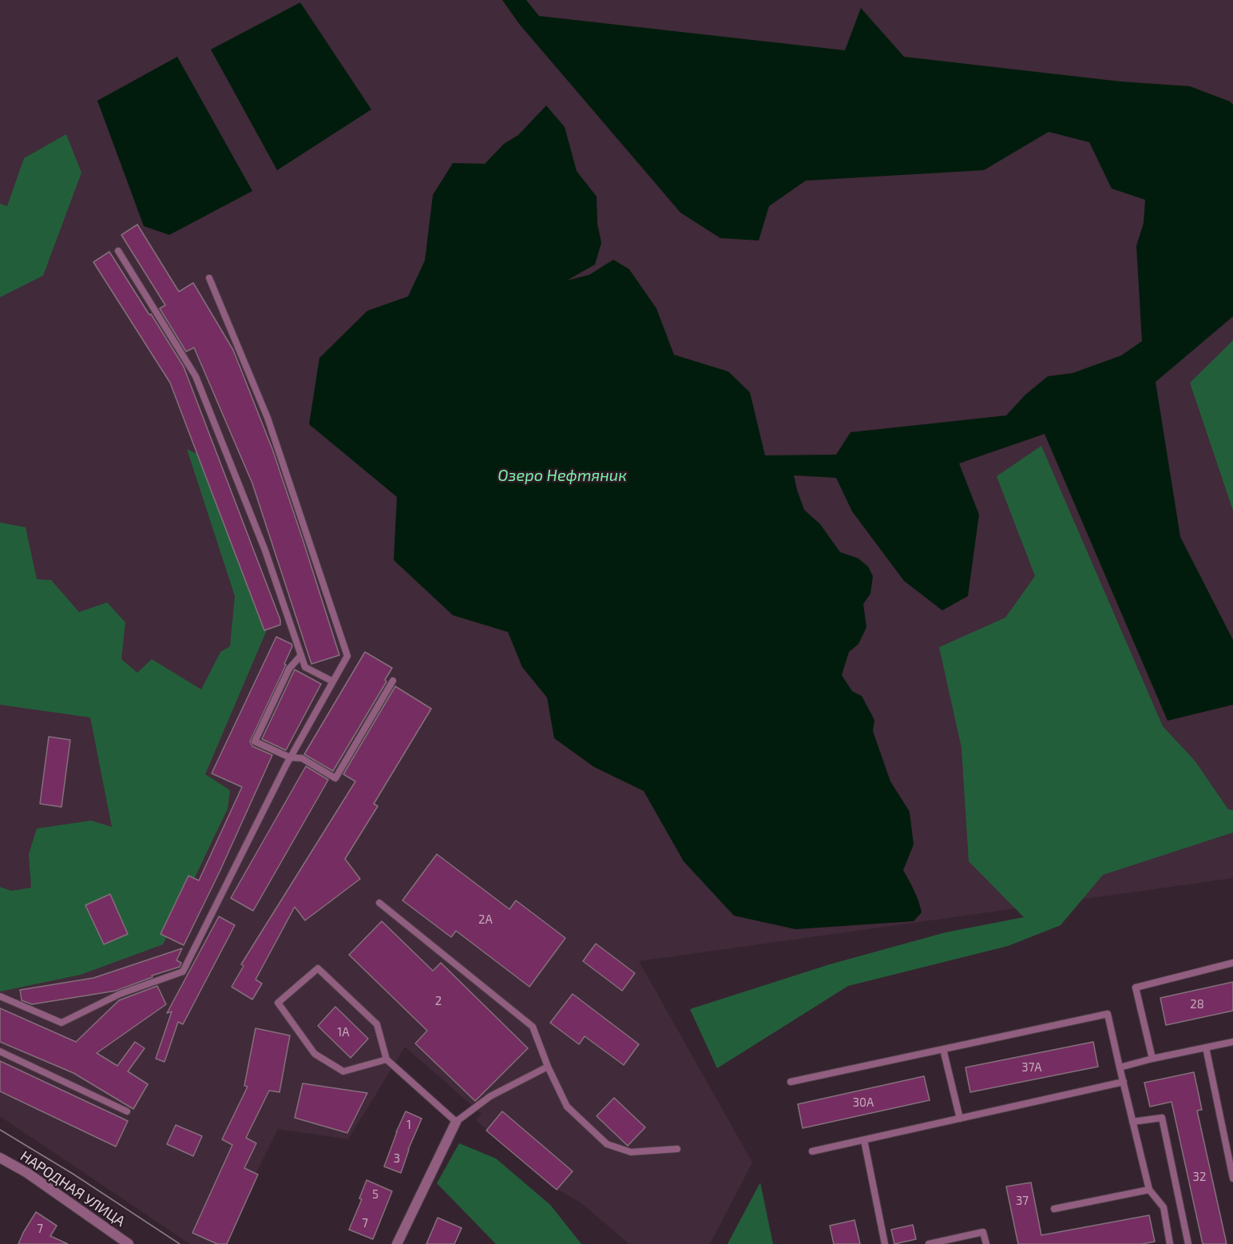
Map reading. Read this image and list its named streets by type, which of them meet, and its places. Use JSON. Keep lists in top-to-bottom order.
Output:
{
  "streets": {
    "street": ["НАРОДНАЯ УЛИЦА"]
  },
  "water": ["Озеро Нефтяник"],
  "house_numbers": [
    "2А",
    "2",
    "28",
    "1А",
    "37А",
    "30А",
    "1",
    "3",
    "32",
    "5",
    "37",
    "7",
    "7"
  ]
}
